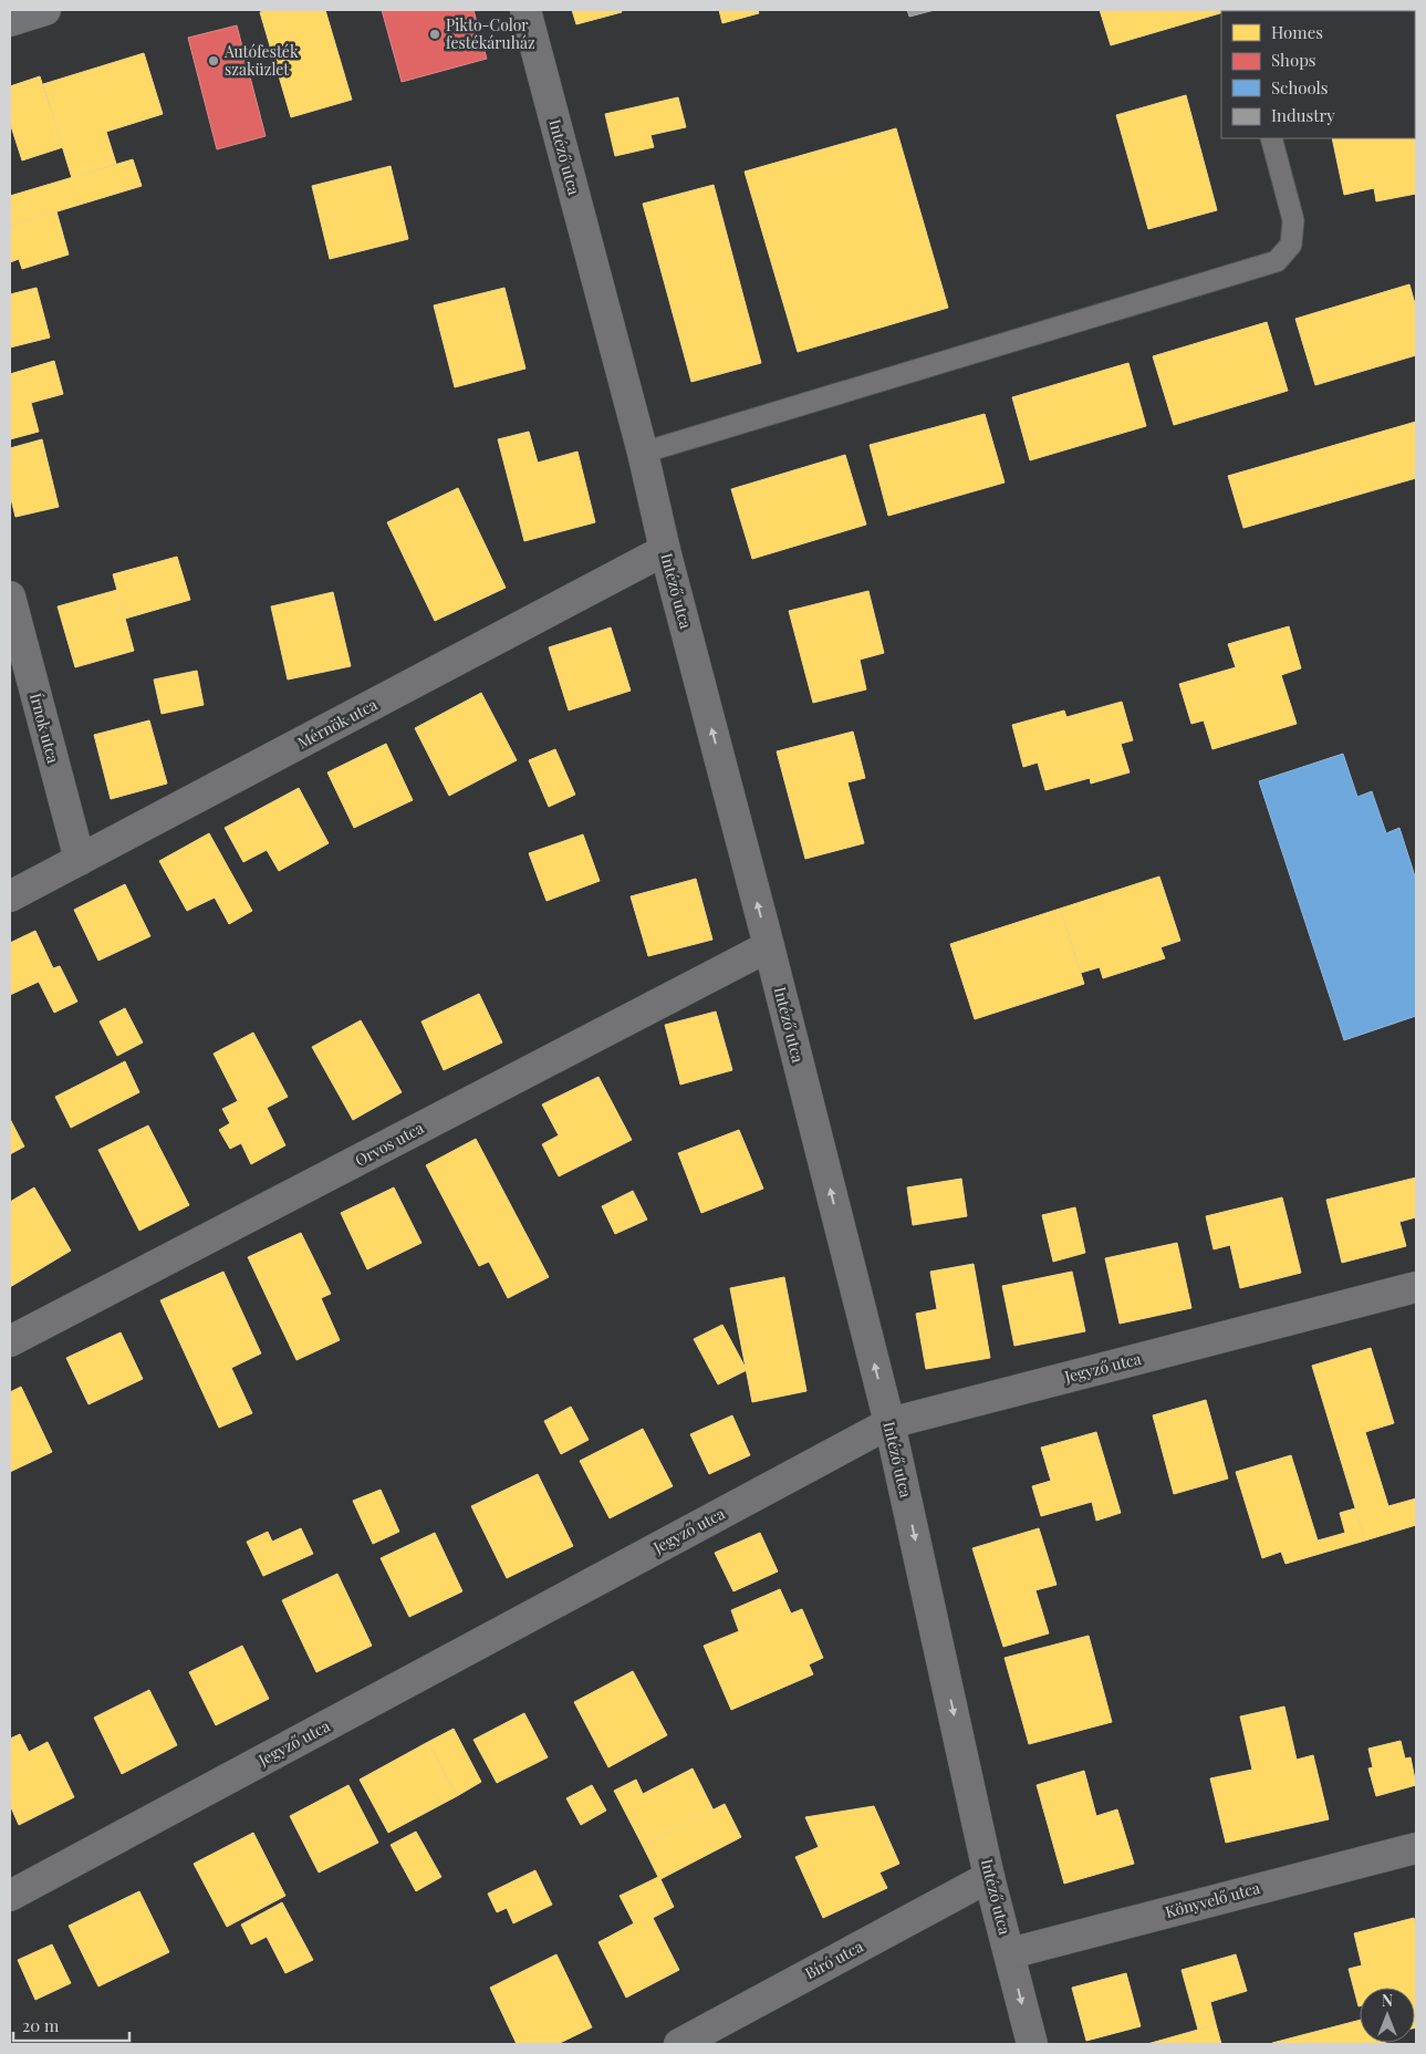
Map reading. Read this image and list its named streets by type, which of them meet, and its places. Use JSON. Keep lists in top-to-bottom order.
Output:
{
  "streets": {
    "street": [
      "Intéző utca",
      "Mérnök utca",
      "Írnok utca",
      "Orvos utca",
      "Jegyző utca",
      "Könyvelő utca",
      "Bíró utca"
    ]
  },
  "crossings": [
    ["Intéző utca", "Mérnök utca"],
    ["Intéző utca", "Orvos utca"],
    ["Intéző utca", "Jegyző utca"],
    ["Intéző utca", "Könyvelő utca"],
    ["Intéző utca", "Bíró utca"],
    ["Mérnök utca", "Írnok utca"]
  ],
  "places": ["Pikto-Color festékáruház", "Autófesték szaküzlet"],
  "legend": [
    "Homes",
    "Shops",
    "Schools",
    "Industry"
  ],
  "scale_bar": "20 m",
  "north": "top"
}
